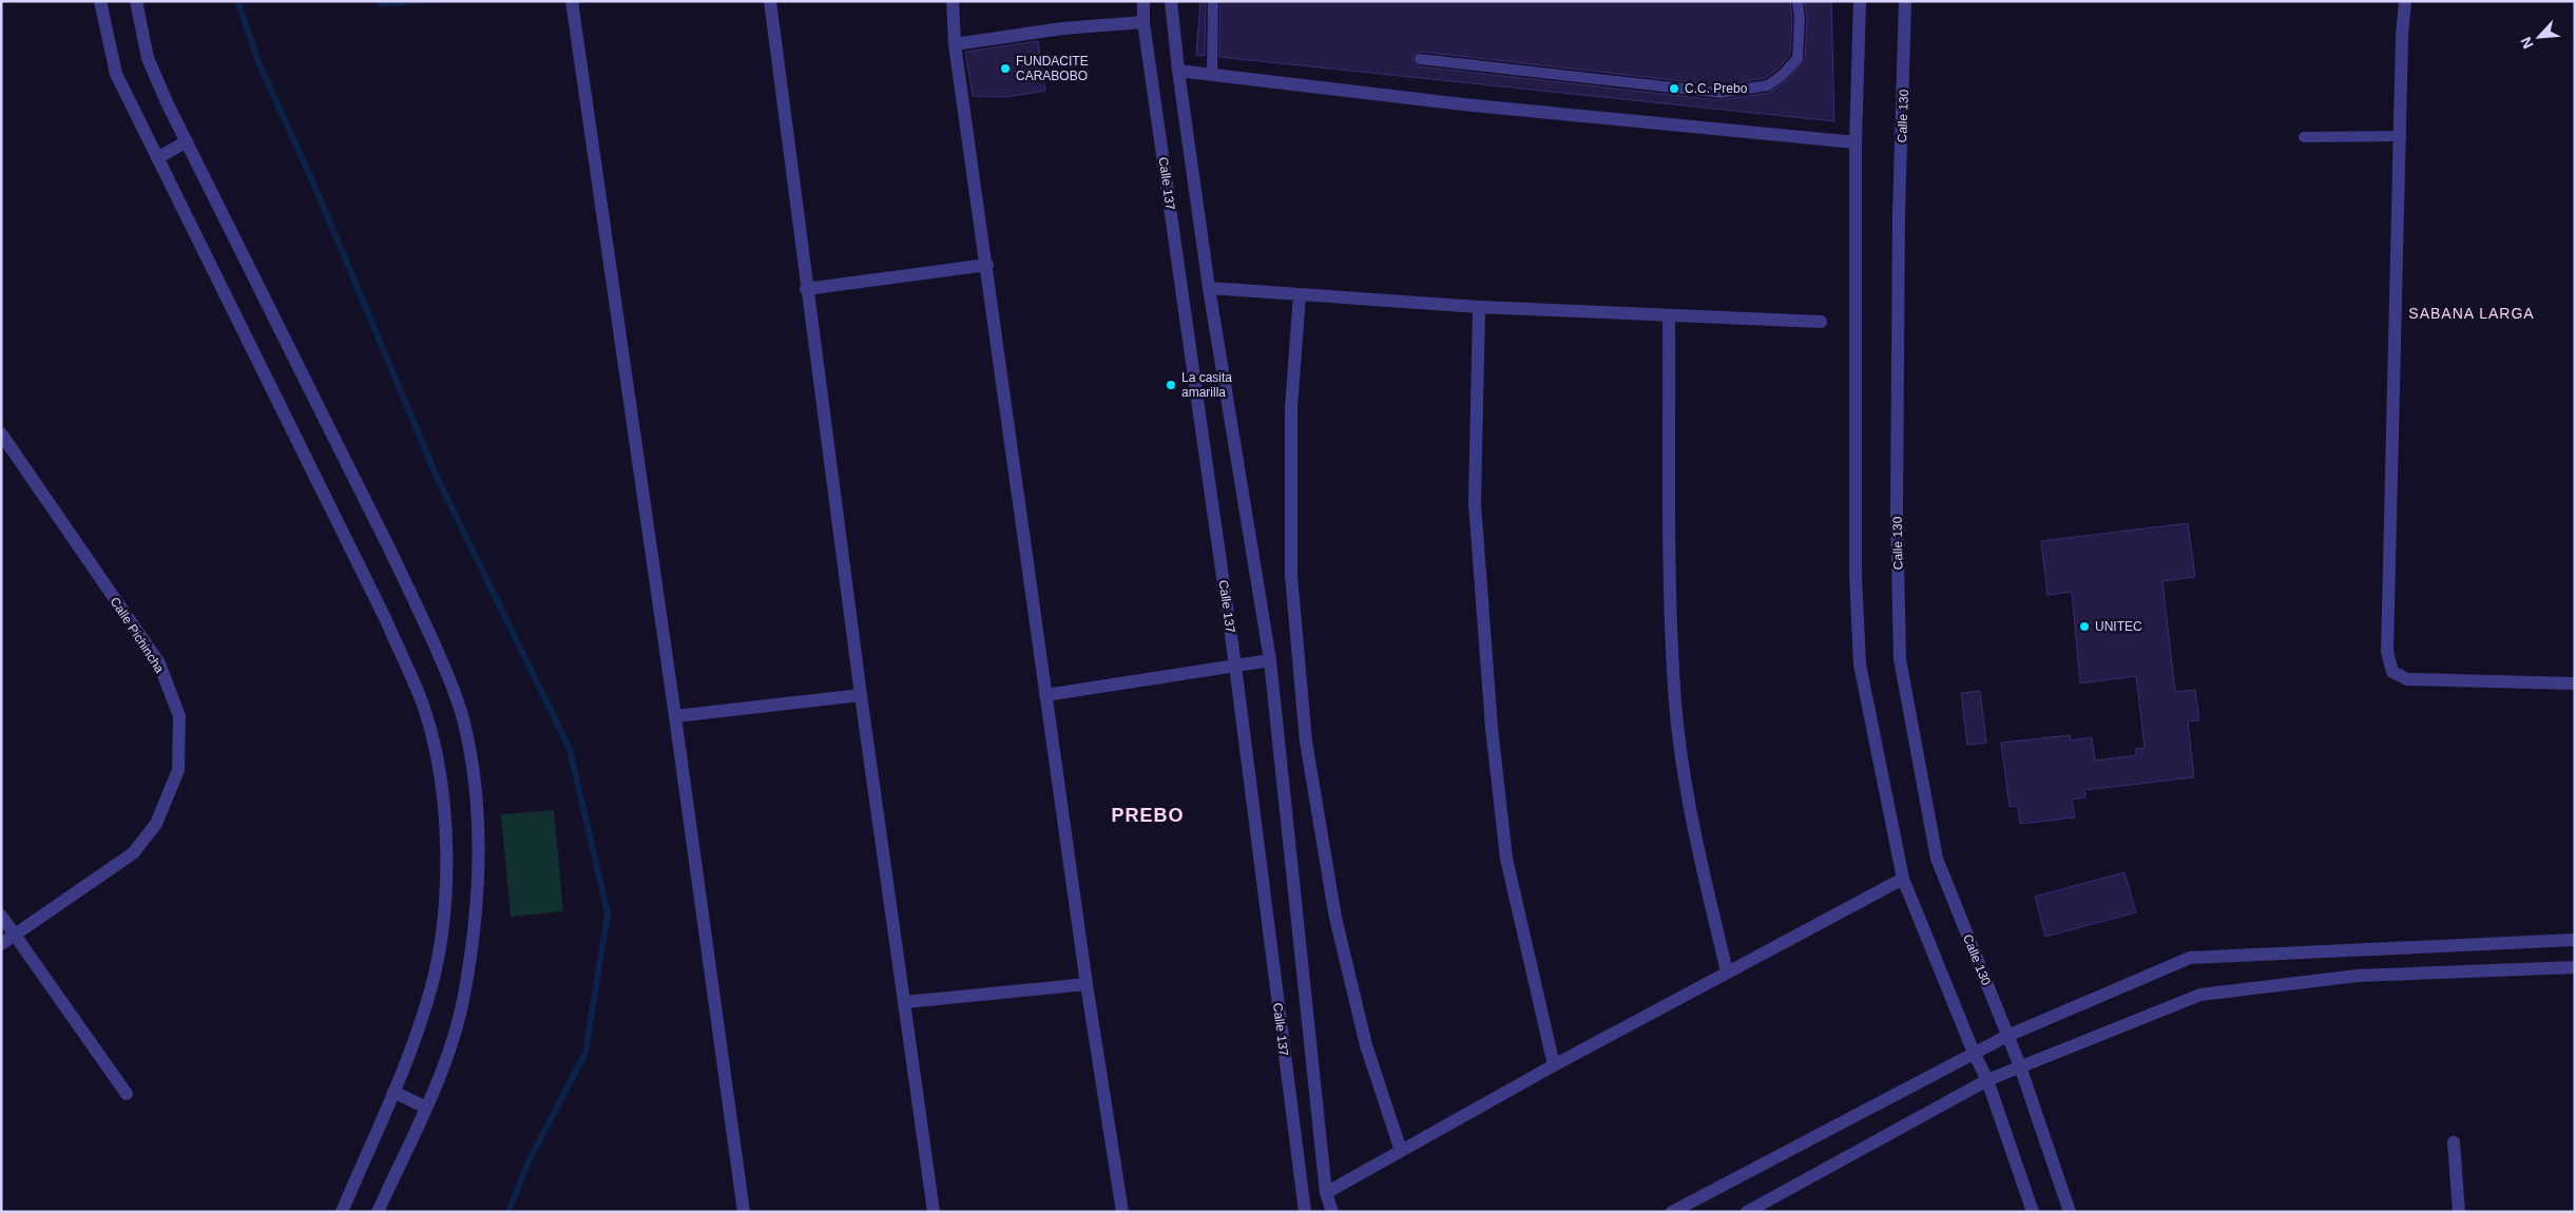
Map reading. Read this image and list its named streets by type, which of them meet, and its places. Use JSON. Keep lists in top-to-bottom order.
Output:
{
  "streets": {
    "street": ["Calle 130", "Calle 137", "Calle Pichincha"]
  },
  "districts": ["SABANA LARGA", "PREBO"],
  "places": [
    "FUNDACITE CARABOBO",
    "C.C. Prebo",
    "La casita amarilla",
    "UNITEC"
  ],
  "north": "bottom left"
}
